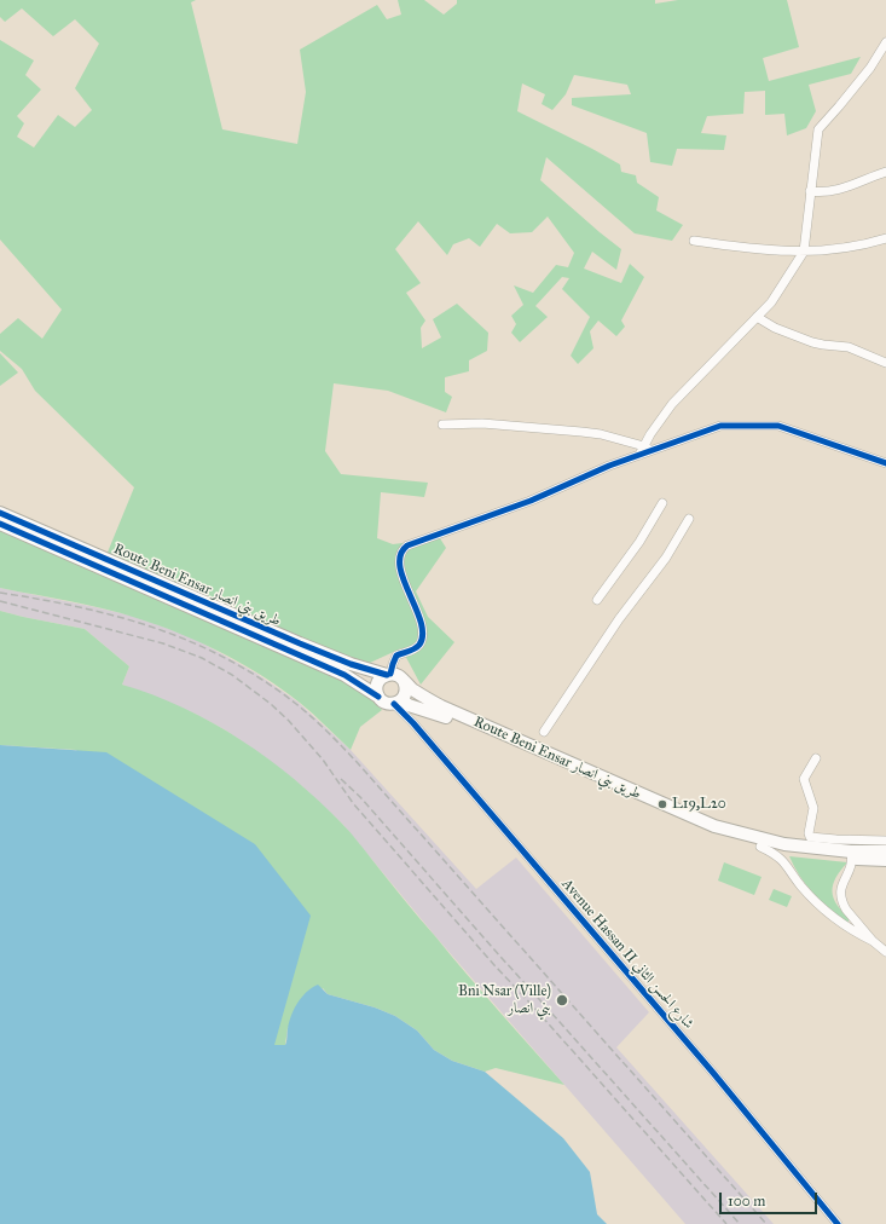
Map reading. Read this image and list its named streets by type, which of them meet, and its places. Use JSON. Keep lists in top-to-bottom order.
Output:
{
  "streets": {
    "highway": ["Route Beni Ensar طريق بني انصار"],
    "street": ["Avenue Hassan II شارع الحسن الثاني"]
  },
  "crossings": [
    ["Route Beni Ensar طريق بني انصار", "Avenue Hassan II شارع الحسن الثاني"]
  ],
  "places": ["L19,L20", "Bni Nsar (Ville) بني انصار"],
  "scale_bar": "100 m"
}
